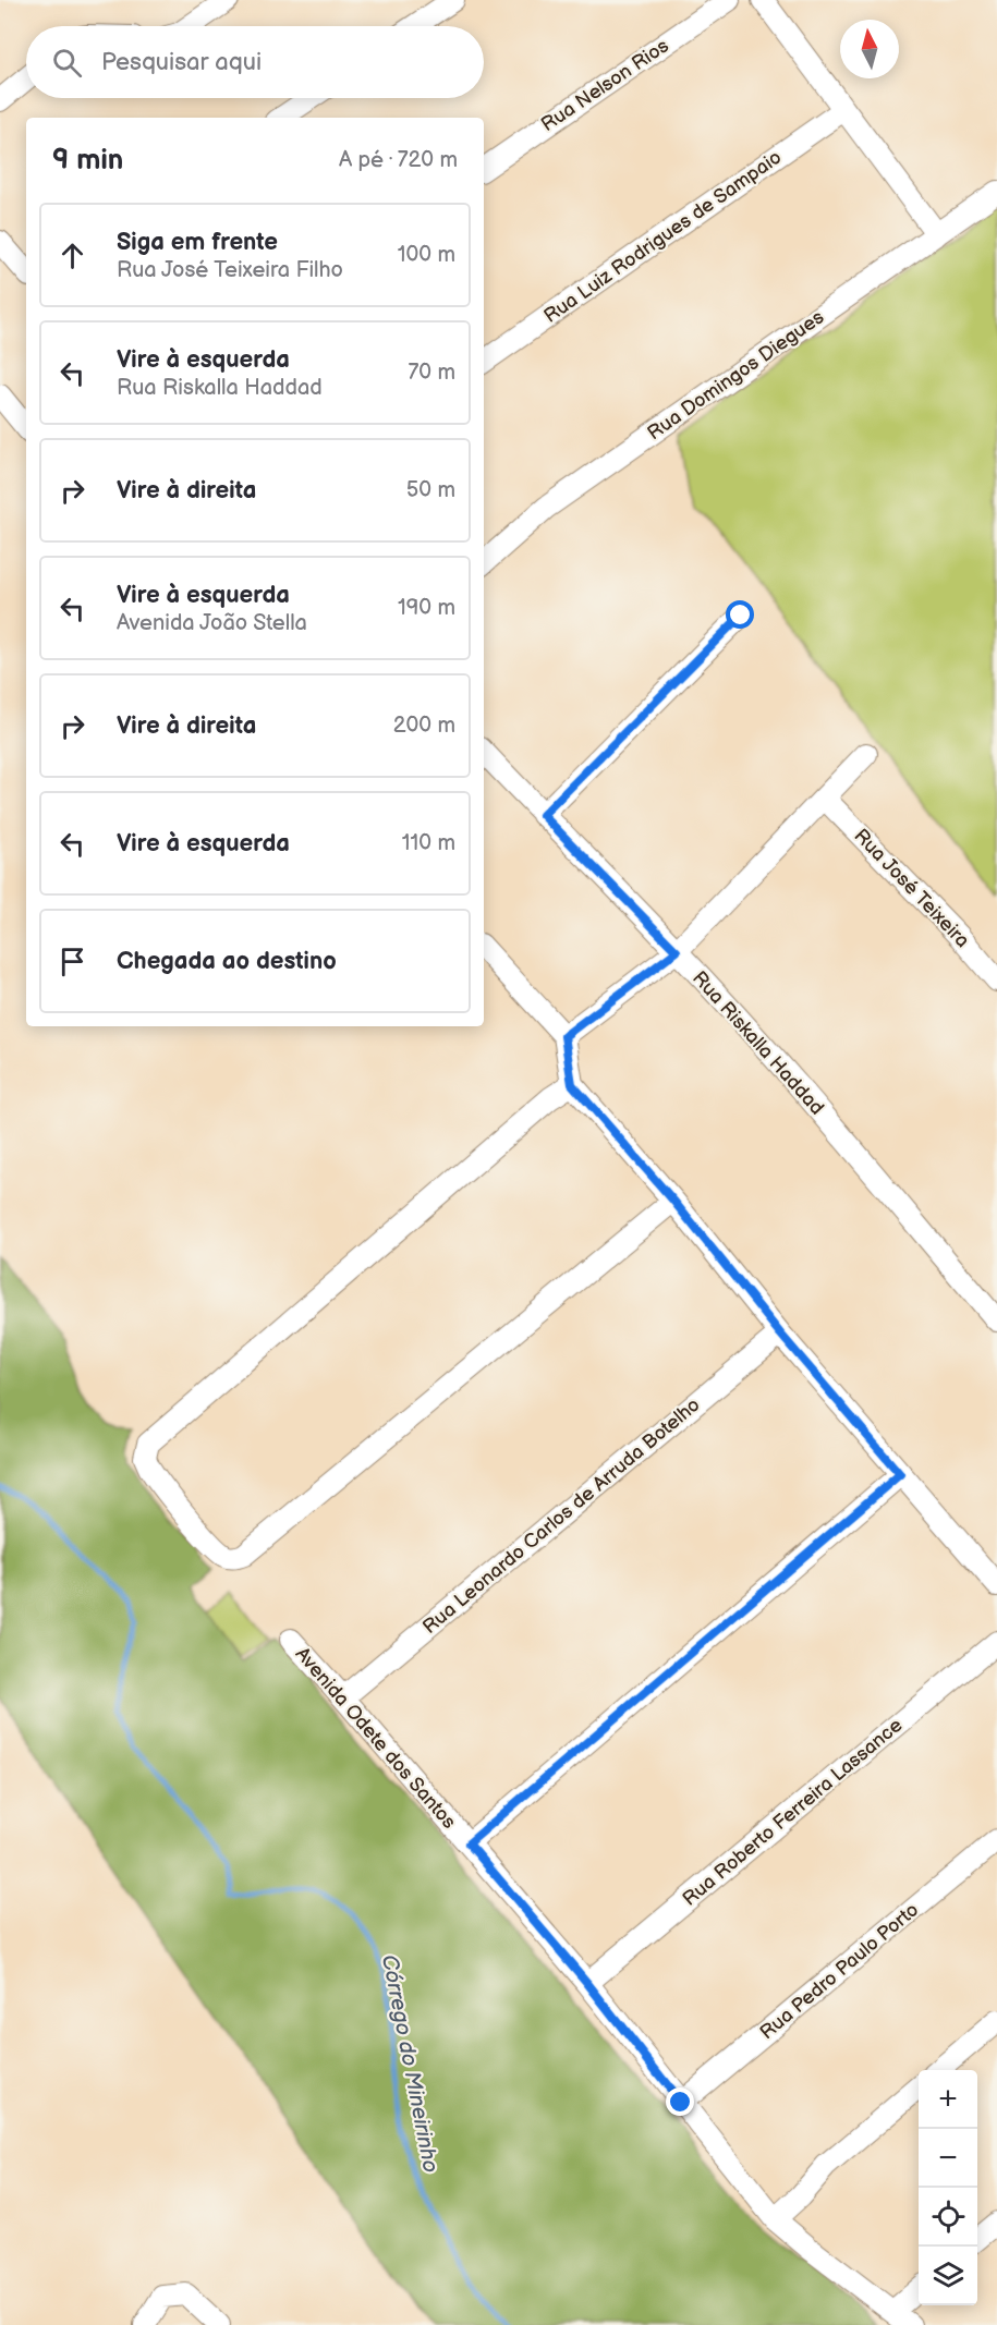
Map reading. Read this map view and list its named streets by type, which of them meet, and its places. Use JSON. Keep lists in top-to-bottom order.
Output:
{
  "streets": {
    "street": [
      "Rua Nelson Rios",
      "Rua Luiz Rodrigues de Sampaio",
      "Rua Domingos Diegues",
      "Rua José Teixeira",
      "Rua Riskalla Haddad",
      "Rua Leonardo Carlos de Arruda Botelho",
      "Avenida Odete dos Santos",
      "Rua Roberto Ferreira Lassance",
      "Rua Pedro Paulo Porto"
    ]
  },
  "crossings": [
    ["Rua Leonardo Carlos de Arruda Botelho", "Avenida Odete dos Santos"],
    ["Avenida Odete dos Santos", "Rua Roberto Ferreira Lassance"],
    ["Avenida Odete dos Santos", "Rua Pedro Paulo Porto"]
  ],
  "water": ["Córrego do Mineirinho"],
  "north": "top",
  "page": {
    "search": "Pesquisar aqui",
    "heading": ["9 min", "A pé · 720 m"],
    "list": [
      ["Siga em frente", "Rua José Teixeira Filho", "100 m"],
      ["Vire à esquerda", "Rua Riskalla Haddad", "70 m"],
      ["Vire à direita", "50 m"],
      ["Vire à esquerda", "Avenida João Stella", "190 m"],
      ["Vire à direita", "200 m"],
      ["Vire à esquerda", "110 m"],
      "Chegada ao destino"
    ],
    "map_buttons": ["+", "−"]
  }
}
